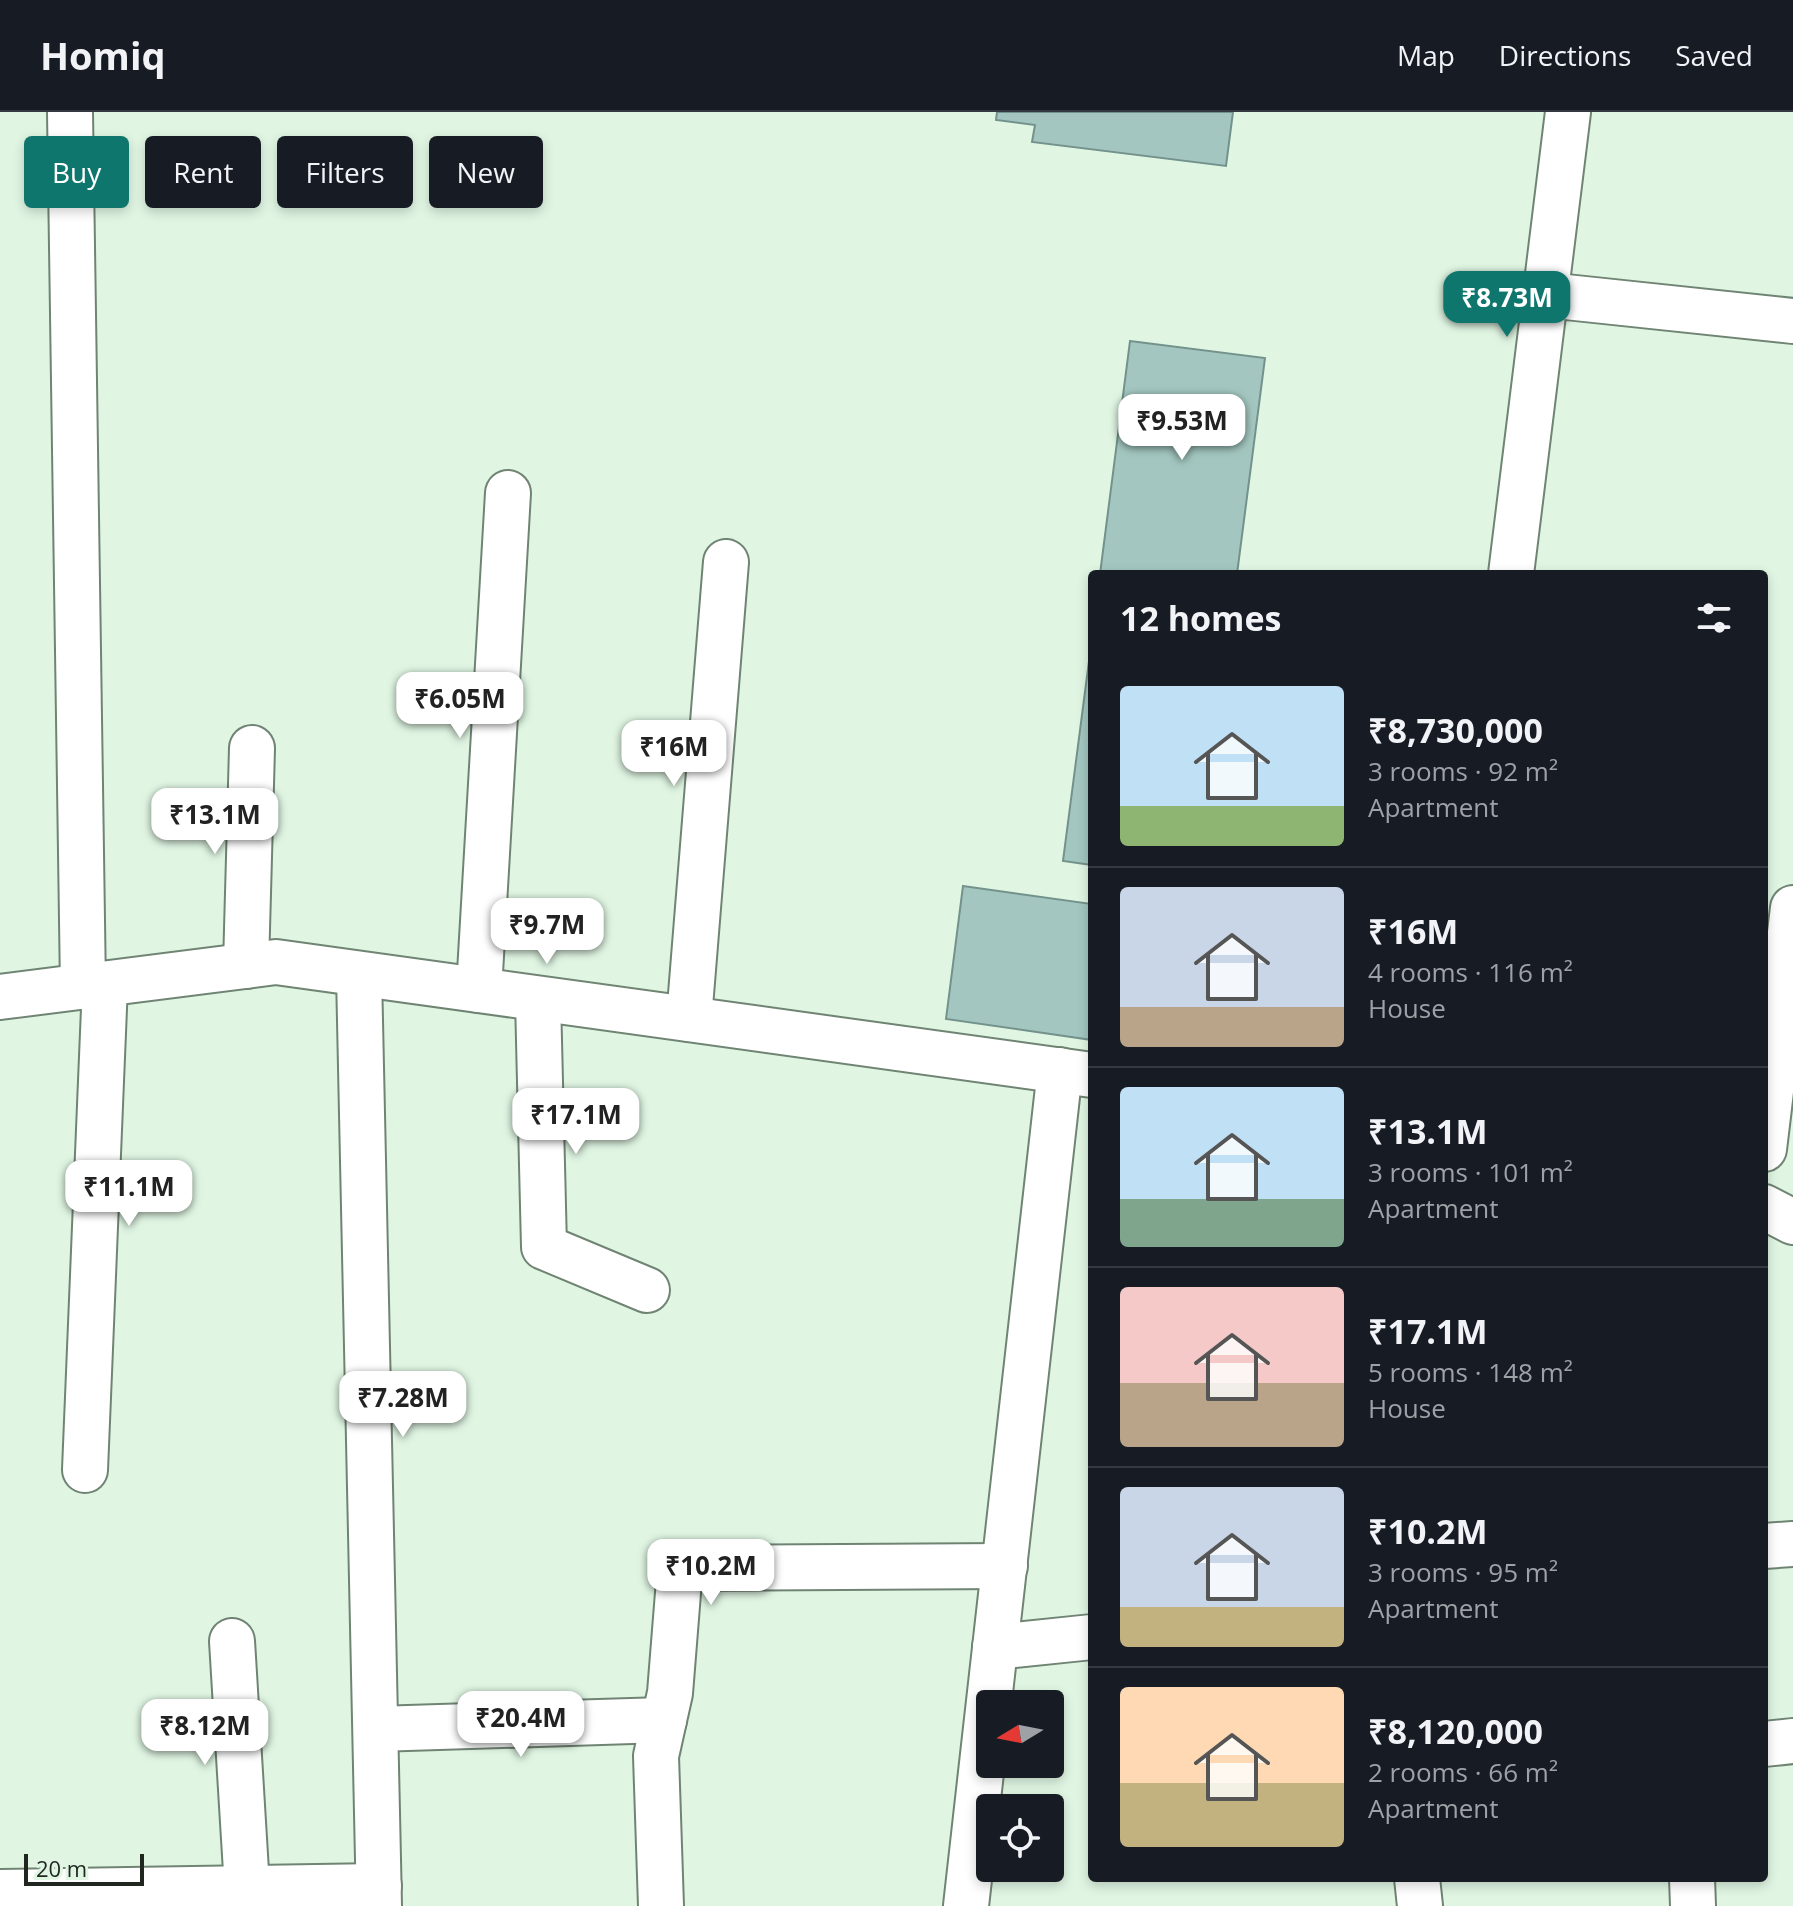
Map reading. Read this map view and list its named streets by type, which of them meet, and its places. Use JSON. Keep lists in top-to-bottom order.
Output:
{
  "scale_bar": "20 m",
  "north": "left",
  "page": {
    "header": "Homiq",
    "nav": ["Map", "Directions", "Saved"],
    "chip": [
      "Buy",
      "Rent",
      "Filters",
      "New"
    ],
    "price": [
      "₹8.73M",
      "₹9.53M",
      "₹6.05M",
      "₹16M",
      "₹13.1M",
      "₹9.7M",
      "₹17.1M",
      "₹11.1M",
      "₹7.28M",
      "₹10.2M",
      "₹20.4M",
      "₹8.12M"
    ],
    "heading": "12 homes",
    "list": [
      {
        "name": "₹8,730,000",
        "note": "3 rooms · 92 m² · Apartment"
      },
      {
        "name": "₹16M",
        "note": "4 rooms · 116 m² · House"
      },
      {
        "name": "₹13.1M",
        "note": "3 rooms · 101 m² · Apartment"
      },
      {
        "name": "₹17.1M",
        "note": "5 rooms · 148 m² · House"
      },
      {
        "name": "₹10.2M",
        "note": "3 rooms · 95 m² · Apartment"
      },
      {
        "name": "₹8,120,000",
        "note": "2 rooms · 66 m² · Apartment"
      }
    ],
    "scale": "20 m"
  }
}
